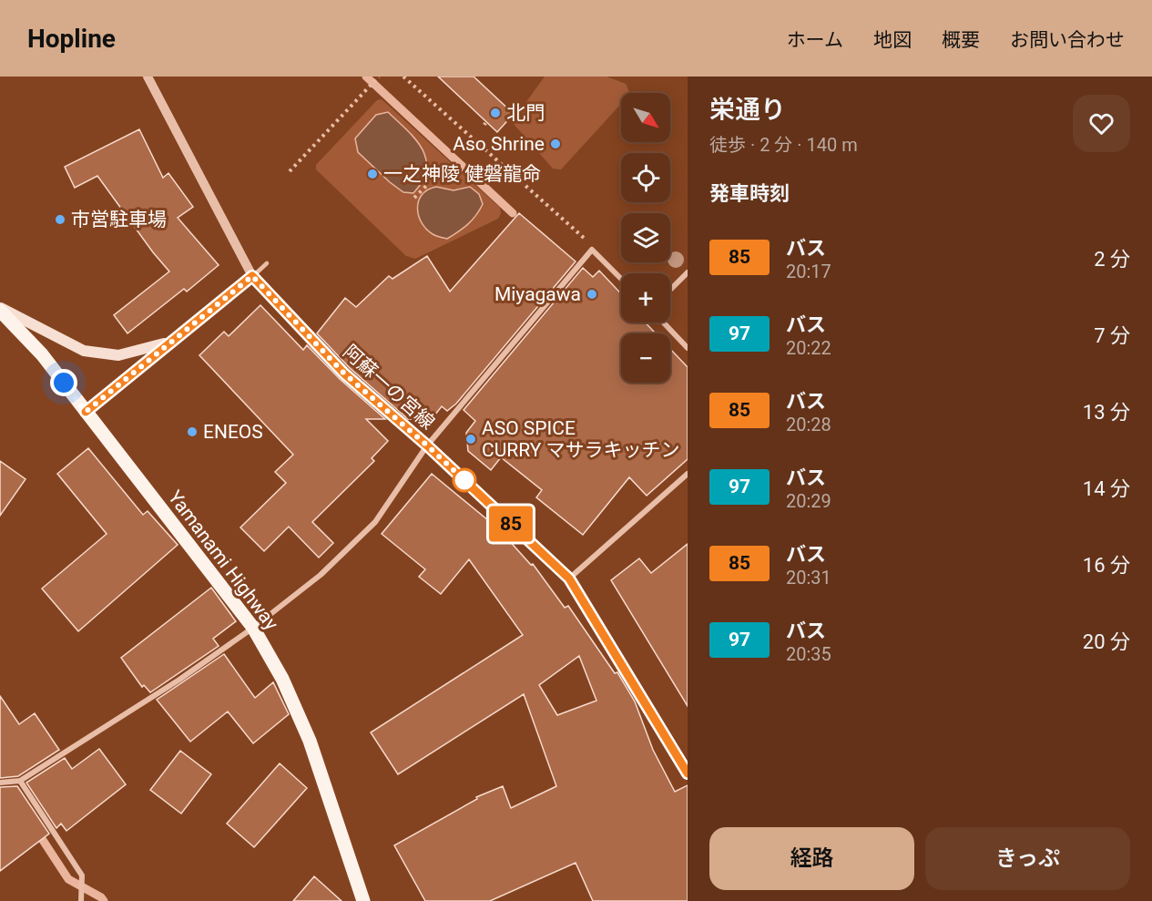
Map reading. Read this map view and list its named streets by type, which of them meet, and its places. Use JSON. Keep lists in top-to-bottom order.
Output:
{
  "streets": {
    "main road": ["阿蘇一の宮線", "Yamanami Highway"]
  },
  "places": [
    "北門",
    "Aso Shrine",
    "一之神陵 健磐龍命",
    "市営駐車場",
    "Miyagawa",
    "ENEOS",
    "ASO SPICE CURRY マサラキッチン"
  ],
  "lines": ["bus line 85"],
  "north": "bottom right",
  "page": {
    "header": "Hopline",
    "nav": [
      "ホーム",
      "地図",
      "概要",
      "お問い合わせ"
    ],
    "on_map": "85",
    "heading": [
      ["栄通り", "徒歩 · 2 分 · 140 m"],
      "発車時刻"
    ],
    "map_buttons": ["+", "−"],
    "list": [
      {
        "mark": "85",
        "name": "バス",
        "note": "20:17",
        "value": "2 分"
      },
      {
        "mark": "97",
        "name": "バス",
        "note": "20:22",
        "value": "7 分"
      },
      {
        "mark": "85",
        "name": "バス",
        "note": "20:28",
        "value": "13 分"
      },
      {
        "mark": "97",
        "name": "バス",
        "note": "20:29",
        "value": "14 分"
      },
      {
        "mark": "85",
        "name": "バス",
        "note": "20:31",
        "value": "16 分"
      },
      {
        "mark": "97",
        "name": "バス",
        "note": "20:35",
        "value": "20 分"
      }
    ],
    "buttons": ["経路", "きっぷ"]
  }
}
